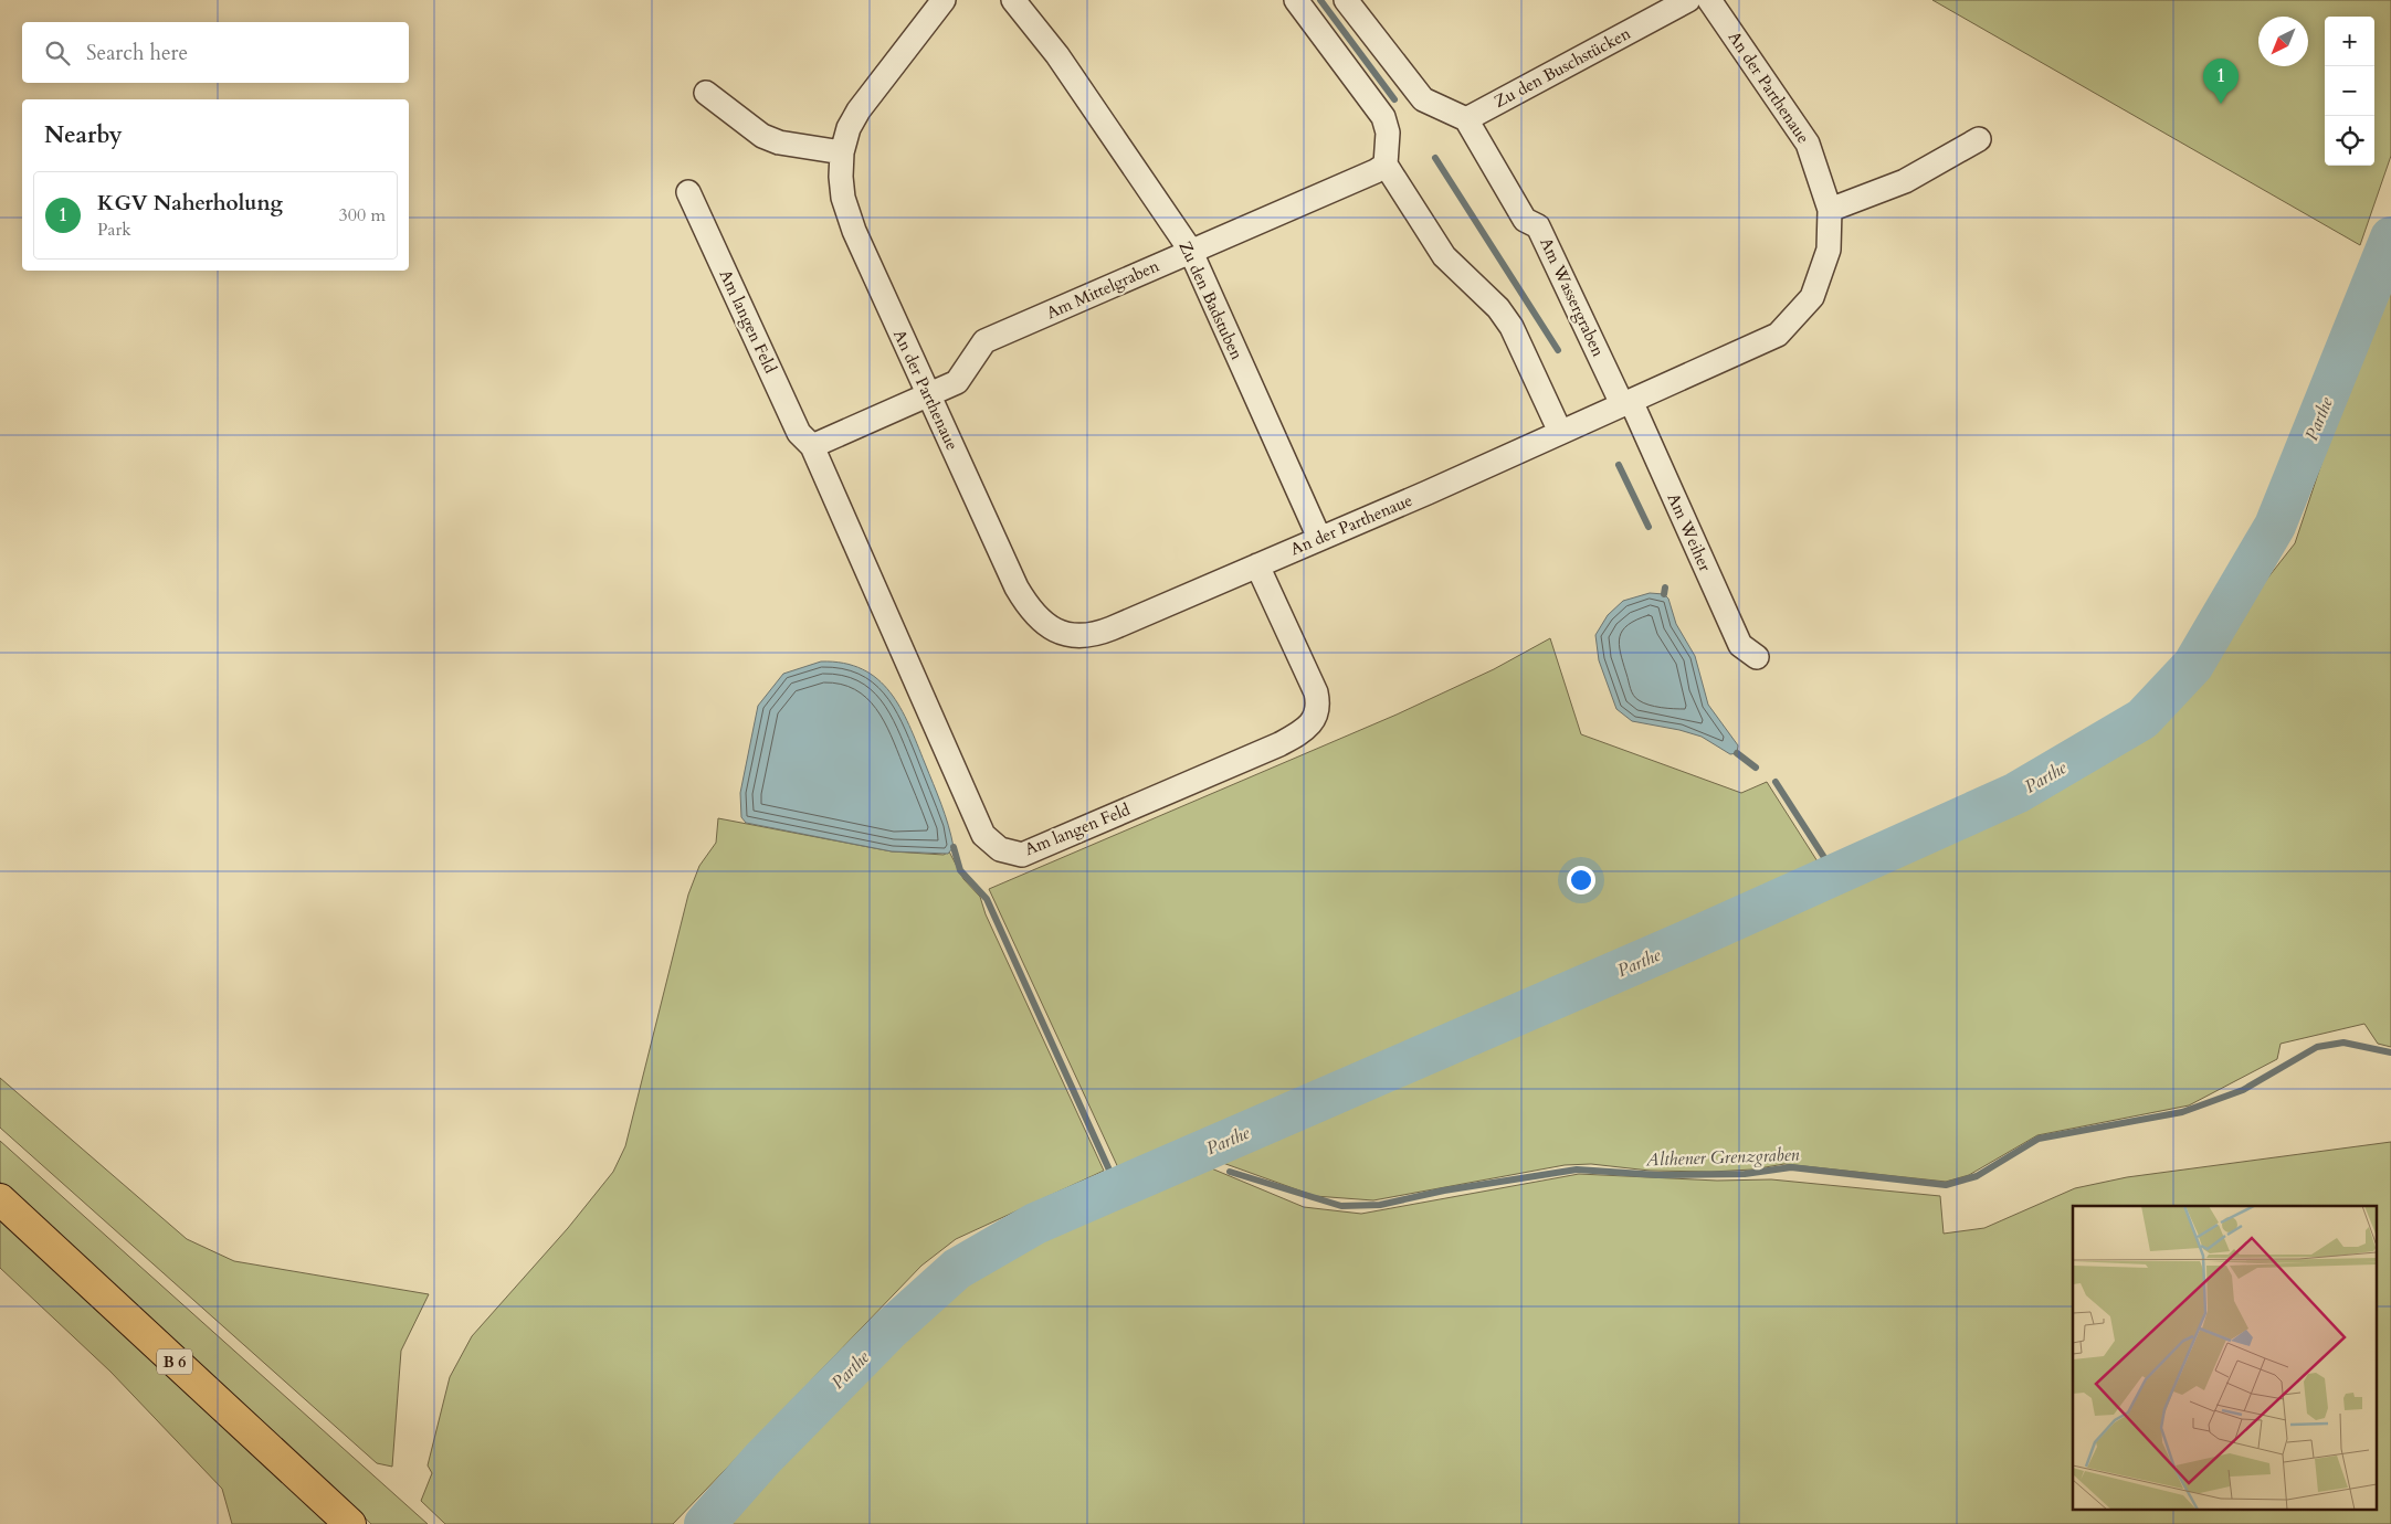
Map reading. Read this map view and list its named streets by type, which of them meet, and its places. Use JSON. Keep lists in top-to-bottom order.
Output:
{
  "streets": {
    "main road": ["B 6"],
    "street": [
      "Zu den Buschstücken",
      "An der Parthenaue",
      "Am Mittelgraben",
      "Am Wassergraben",
      "Zu den Badstuben",
      "Am langen Feld",
      "Am Weiher"
    ]
  },
  "crossings": [
    ["Zu den Buschstücken", "Am Wassergraben"],
    ["An der Parthenaue", "Am Mittelgraben"],
    ["An der Parthenaue", "Am Wassergraben"],
    ["An der Parthenaue", "Zu den Badstuben"],
    ["An der Parthenaue", "Am langen Feld"],
    ["An der Parthenaue", "Am Weiher"],
    ["Am Mittelgraben", "Zu den Badstuben"],
    ["Am Wassergraben", "Am Weiher"]
  ],
  "water": ["Parthe", "Althener Grenzgraben"],
  "north": "bottom left",
  "page": {
    "map_buttons": ["+", "−"],
    "search": "Search here",
    "pins": "1",
    "heading": "Nearby",
    "list": [
      {
        "mark": "1",
        "name": "KGV Naherholung",
        "note": "Park",
        "value": "300 m"
      }
    ]
  }
}
